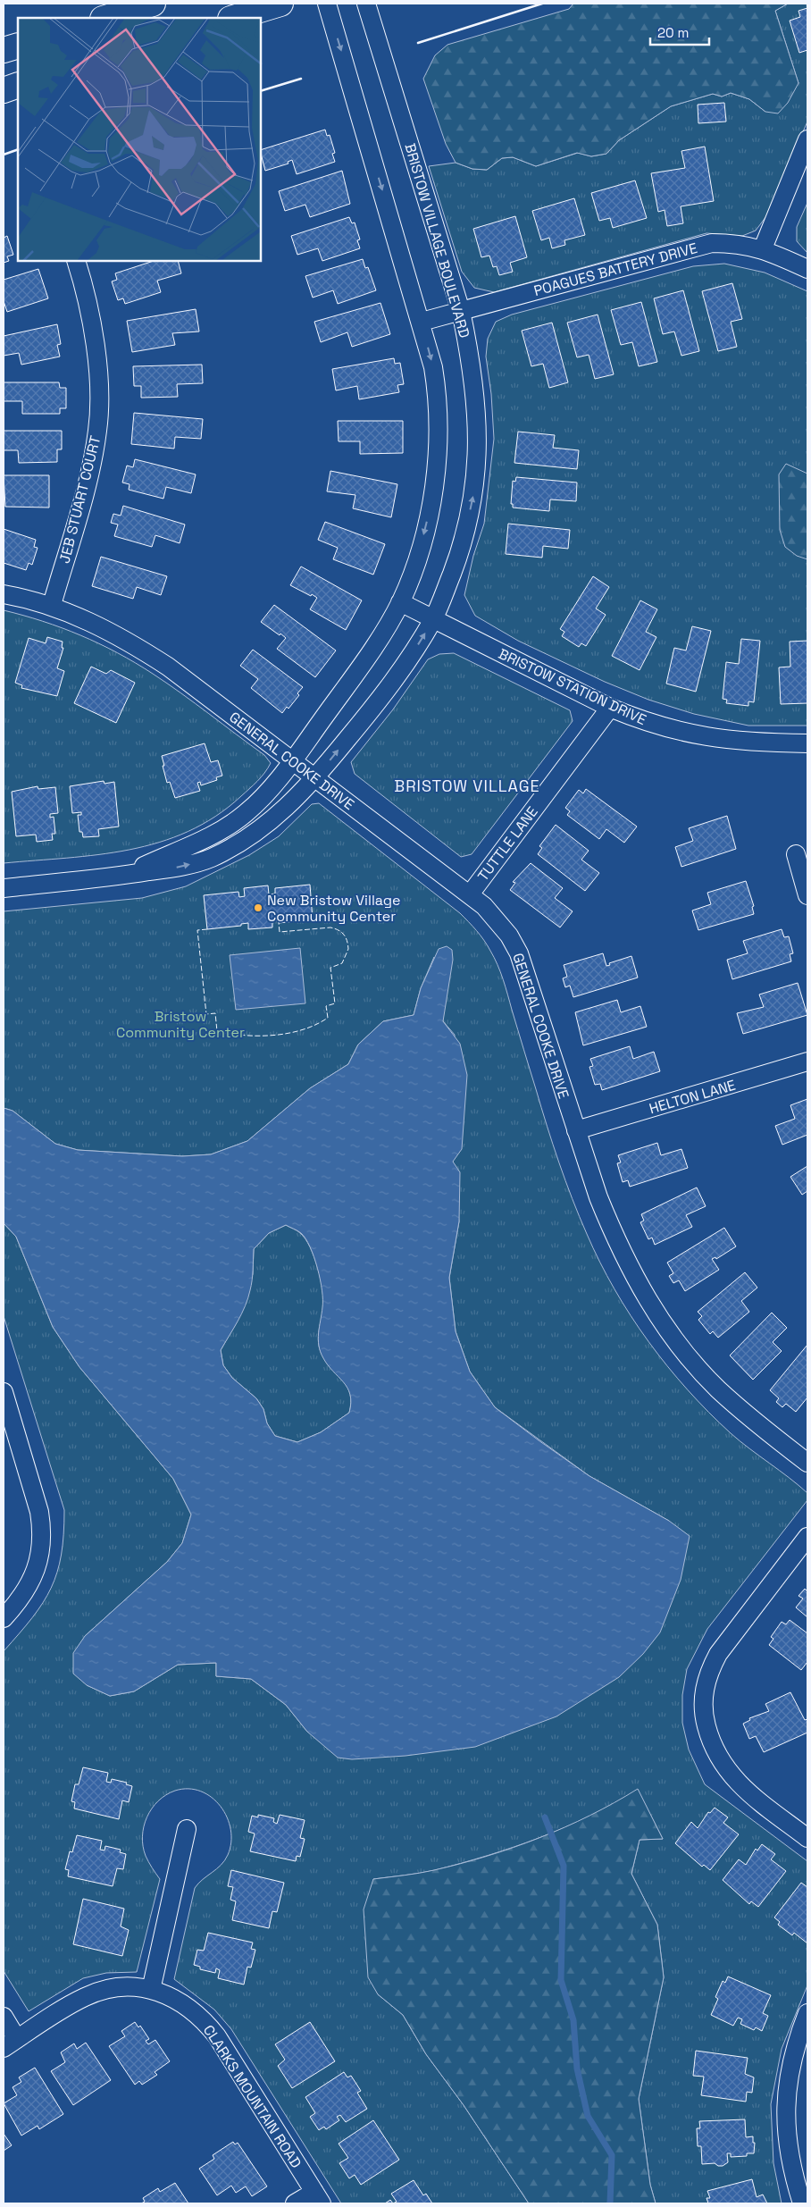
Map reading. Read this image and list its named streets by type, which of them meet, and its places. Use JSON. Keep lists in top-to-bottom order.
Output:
{
  "streets": {
    "street": [
      "BRISTOW VILLAGE BOULEVARD",
      "POAGUES BATTERY DRIVE",
      "JEB STUART COURT",
      "BRISTOW STATION DRIVE",
      "GENERAL COOKE DRIVE",
      "TUTTLE LANE",
      "HELTON LANE",
      "CLARKS MOUNTAIN ROAD"
    ]
  },
  "crossings": [
    ["BRISTOW VILLAGE BOULEVARD", "POAGUES BATTERY DRIVE"],
    ["BRISTOW VILLAGE BOULEVARD", "BRISTOW STATION DRIVE"],
    ["BRISTOW VILLAGE BOULEVARD", "GENERAL COOKE DRIVE"],
    ["JEB STUART COURT", "GENERAL COOKE DRIVE"],
    ["BRISTOW STATION DRIVE", "TUTTLE LANE"],
    ["GENERAL COOKE DRIVE", "TUTTLE LANE"],
    ["GENERAL COOKE DRIVE", "HELTON LANE"]
  ],
  "districts": ["BRISTOW VILLAGE"],
  "parks": ["Bristow Community Center"],
  "places": ["New Bristow Village Community Center"],
  "scale_bar": "20 m"
}
